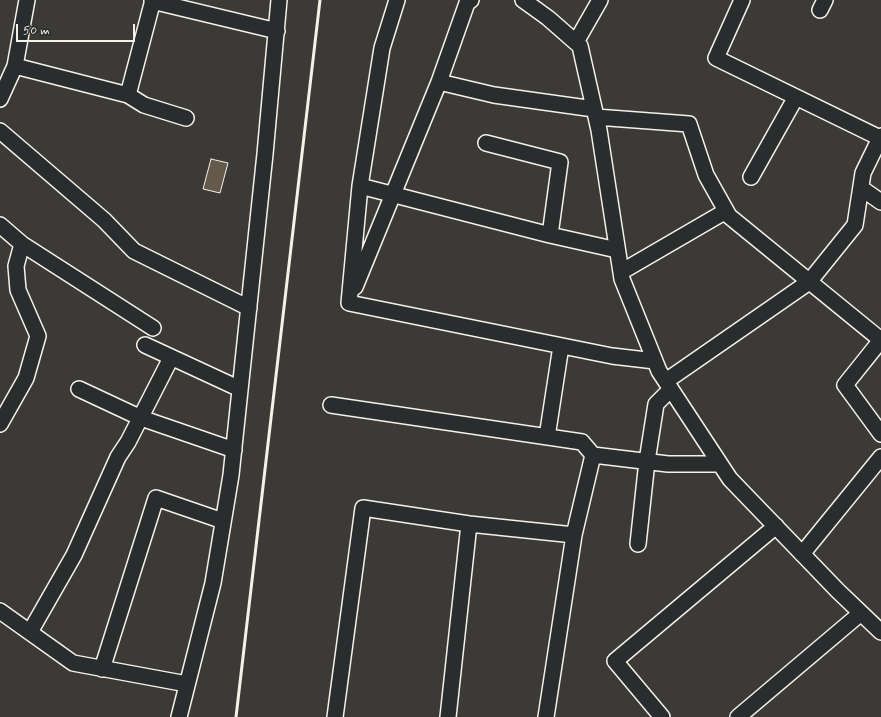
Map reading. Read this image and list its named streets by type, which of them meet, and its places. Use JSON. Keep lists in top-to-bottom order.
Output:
{
  "scale_bar": "50 m"
}
